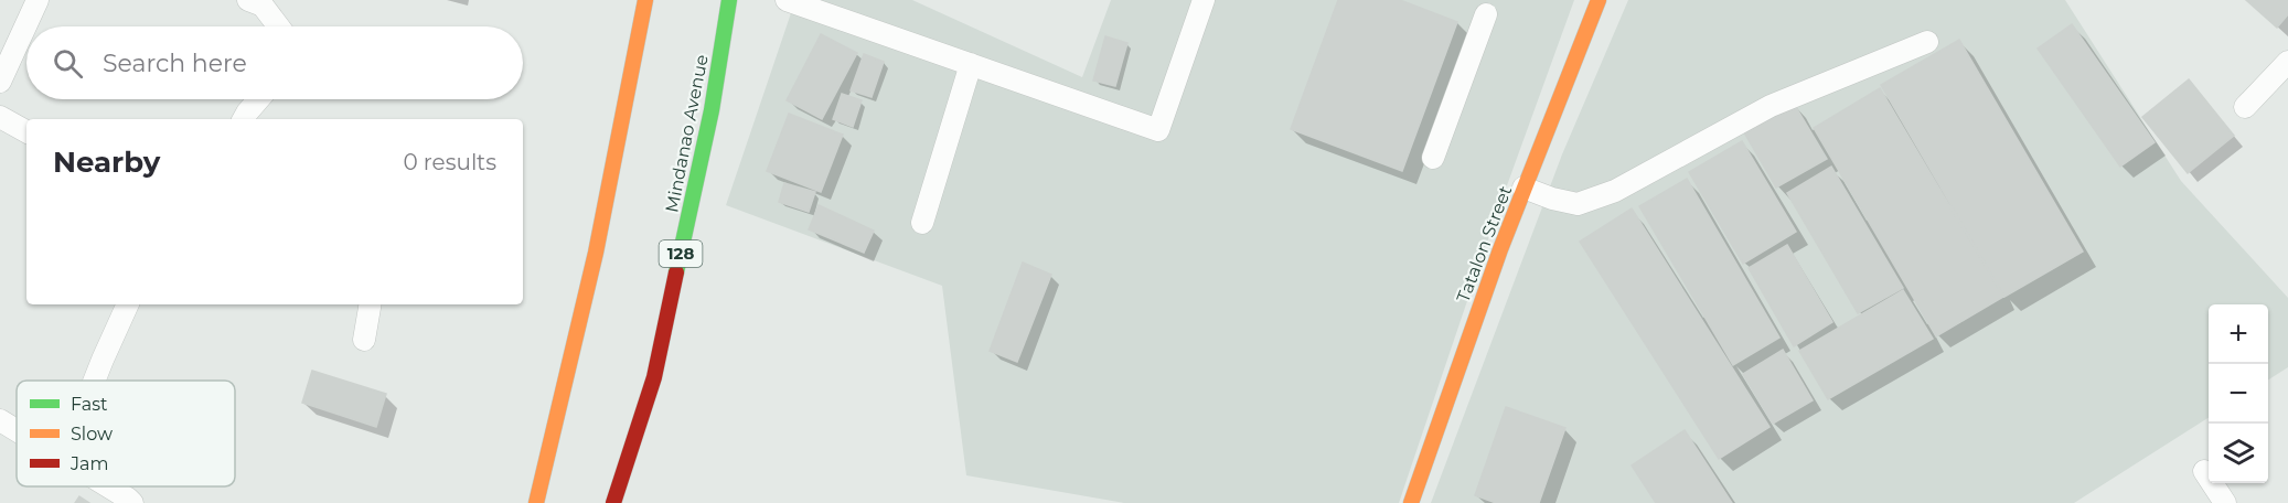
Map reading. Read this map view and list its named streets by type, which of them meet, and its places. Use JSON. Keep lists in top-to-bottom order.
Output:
{
  "streets": {
    "main road": ["Mindanao Avenue", "Tatalon Street", "128"]
  },
  "legend": ["Fast", "Slow", "Jam"],
  "page": {
    "search": "Search here",
    "heading": ["Nearby", "0 results"],
    "map_buttons": ["+", "−"]
  }
}
